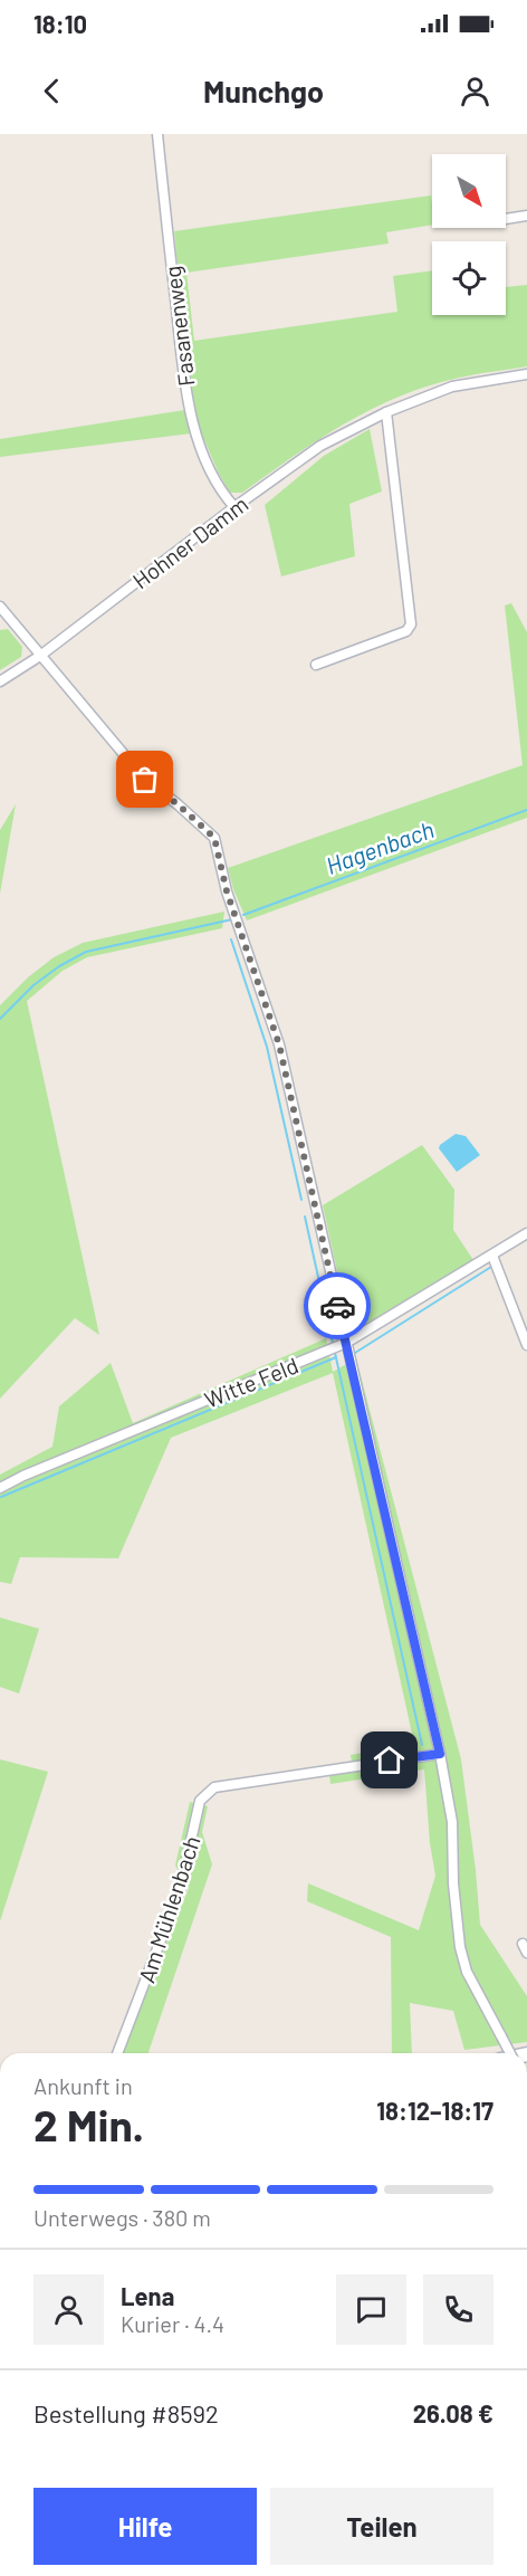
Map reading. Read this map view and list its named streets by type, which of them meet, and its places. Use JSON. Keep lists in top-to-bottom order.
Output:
{
  "streets": {
    "street": [
      "Fasanenweg",
      "Hohner Damm",
      "Witte Feld",
      "Am Mühlenbach"
    ]
  },
  "crossings": [
    ["Fasanenweg", "Hohner Damm"]
  ],
  "water": ["Hagenbach"],
  "north": "bottom right",
  "page": {
    "status": "18:10",
    "header": "Munchgo",
    "heading": ["2 Min.", "Ankunft in", "18:12–18:17"],
    "panel": [
      "Lena",
      "Kurier · 4.4",
      "Bestellung #8592",
      "26.08 €"
    ],
    "bar": "Unterwegs · 380 m",
    "buttons": ["Hilfe", "Teilen"]
  }
}
